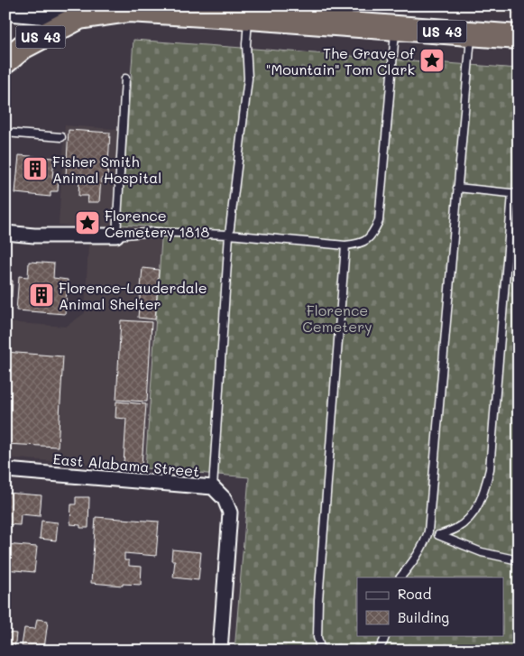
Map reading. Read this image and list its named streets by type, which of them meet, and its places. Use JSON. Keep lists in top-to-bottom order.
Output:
{
  "streets": {
    "highway": ["US 43"],
    "street": ["East Alabama Street"]
  },
  "parks": ["Florence Cemetery"],
  "places": {
    "place": ["The Grave of \"Mountain\" Tom Clark", "Florence Cemetery 1818"],
    "building": ["Fisher Smith Animal Hospital", "Florence-Lauderdale Animal Shelter"]
  },
  "legend": ["Road", "Building"]
}
